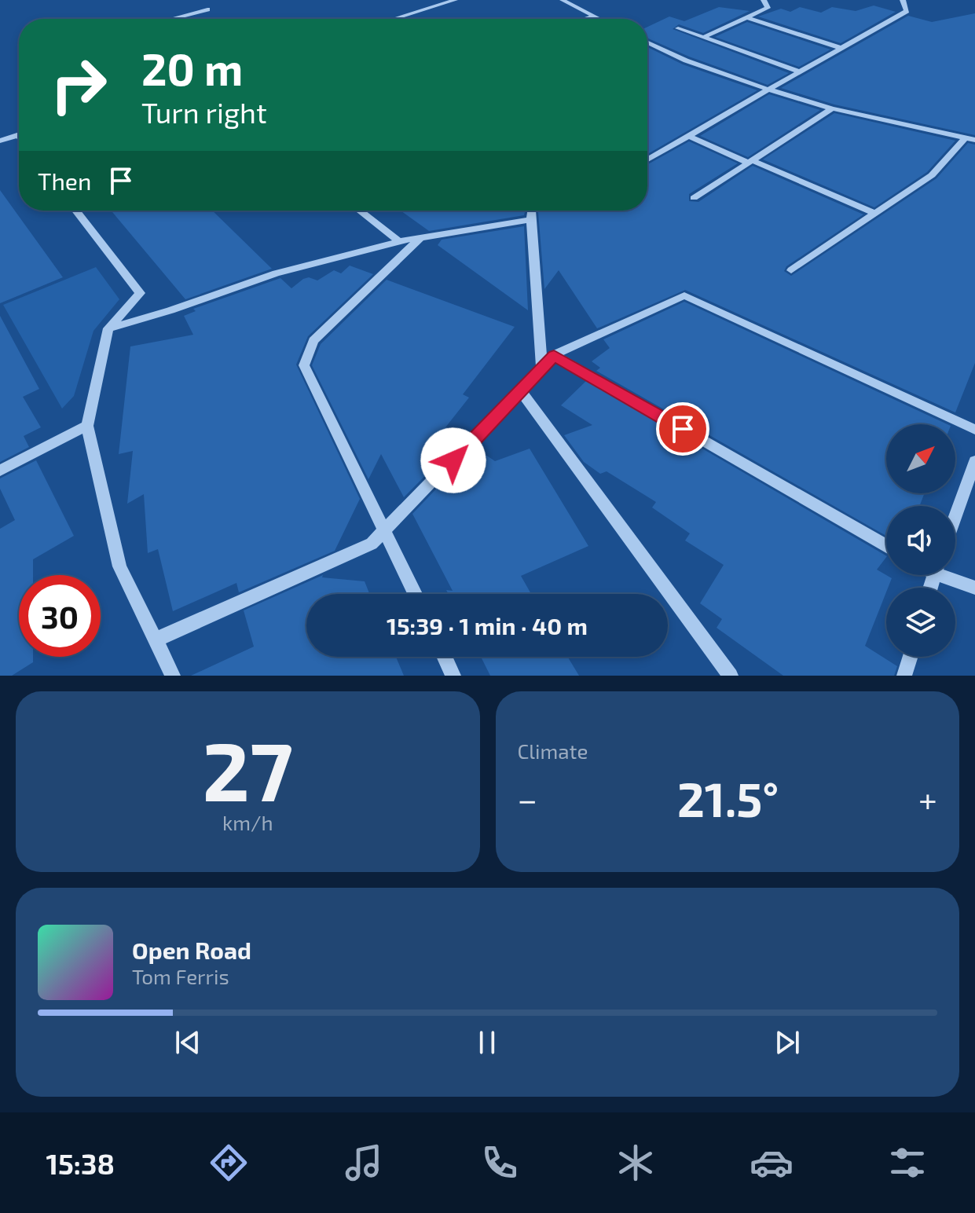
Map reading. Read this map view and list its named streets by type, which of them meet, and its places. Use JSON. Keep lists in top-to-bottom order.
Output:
{
  "north": "top right",
  "page": {
    "turn": ["20 m", "Turn right"],
    "then": "Then",
    "limit": "30",
    "trip": "15:39 · 1 min · 40 m",
    "tile": [
      ["27", "km/h"],
      "Climate"
    ],
    "heat": ["−", "21.5°", "+"],
    "song": ["Open Road", "Tom Ferris"],
    "tabs": "15:38"
  }
}
